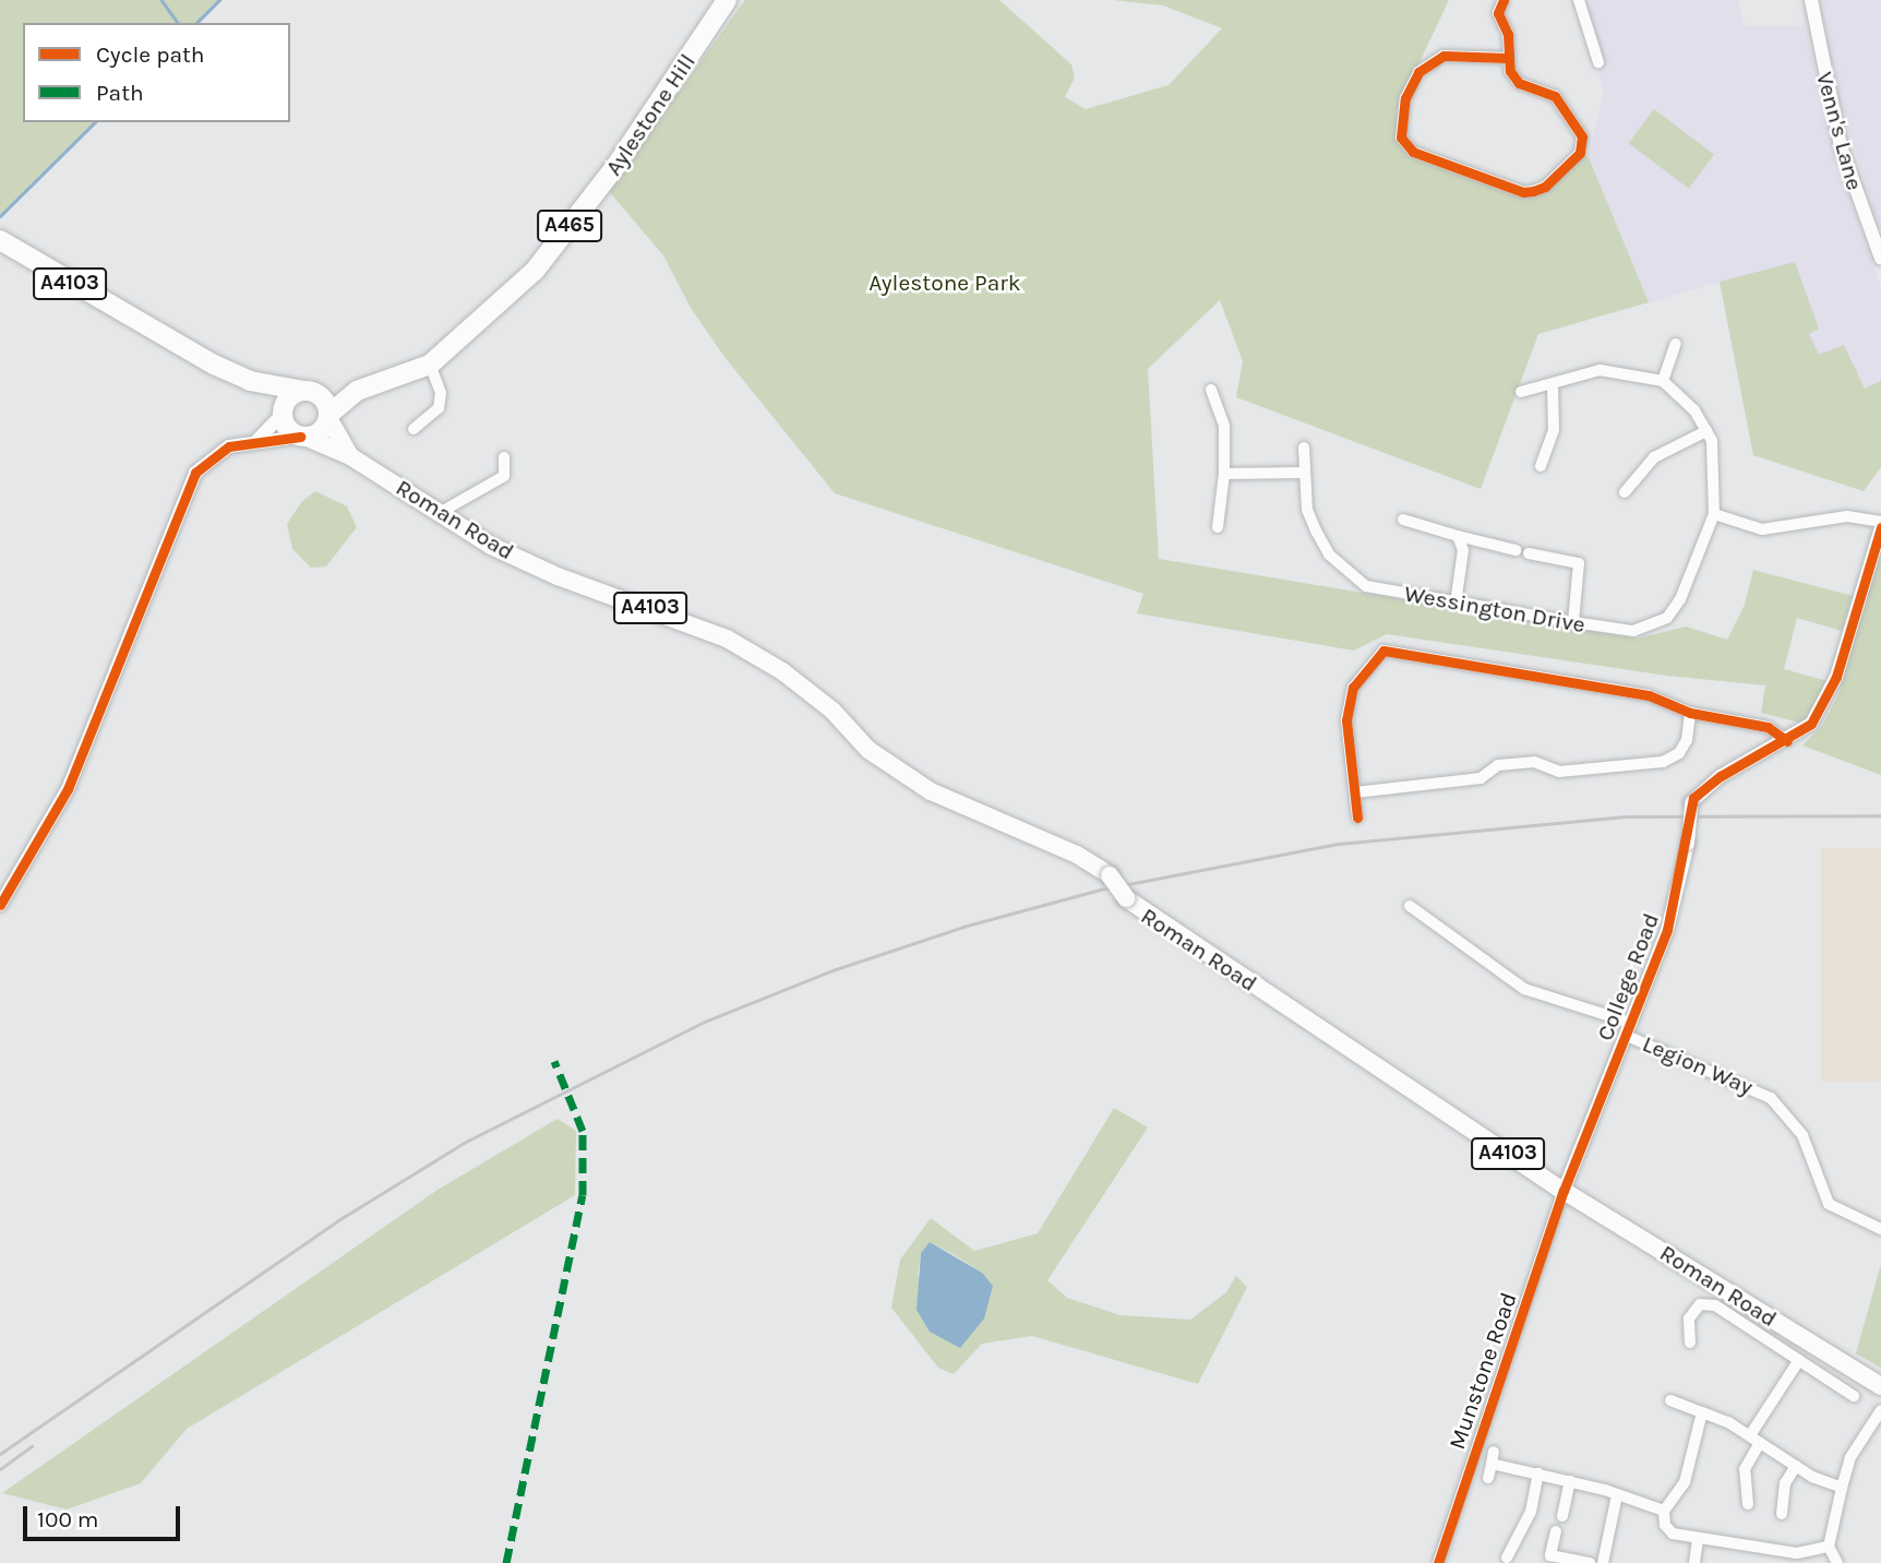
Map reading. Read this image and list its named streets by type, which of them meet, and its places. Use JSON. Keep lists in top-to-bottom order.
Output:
{
  "streets": {
    "highway": ["Aylestone Hill", "A465", "A4103"],
    "main road": ["Roman Road"],
    "street": [
      "Venn's Lane",
      "Wessington Drive",
      "College Road",
      "Legion Way",
      "Munstone Road"
    ]
  },
  "crossings": [
    ["Aylestone Hill", "A4103"],
    ["Aylestone Hill", "Roman Road"],
    ["A4103", "Roman Road"],
    ["Roman Road", "College Road"],
    ["Roman Road", "Munstone Road"],
    ["College Road", "Legion Way"],
    ["College Road", "Munstone Road"]
  ],
  "parks": ["Aylestone Park"],
  "legend": ["Cycle path", "Path"],
  "scale_bar": "100 m"
}
